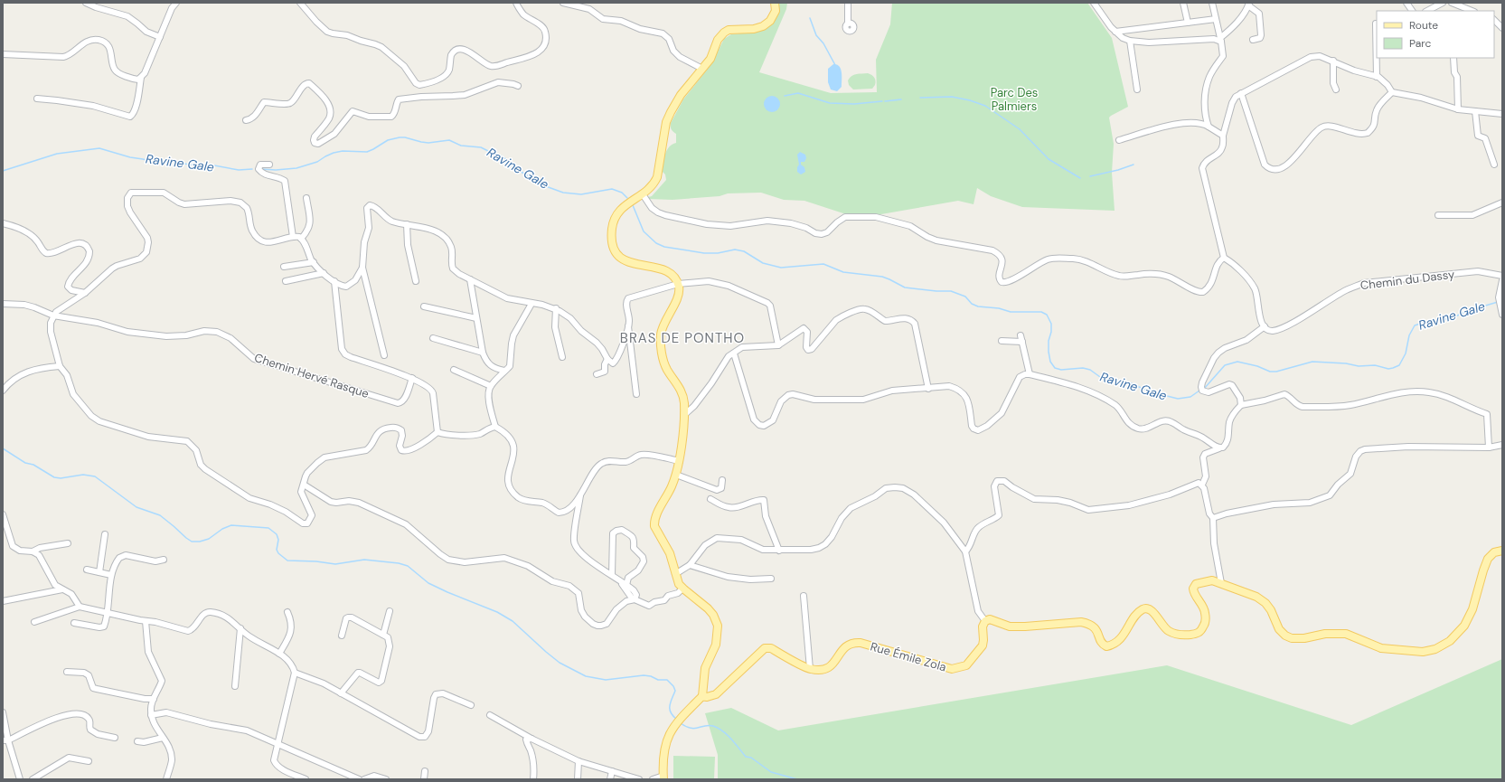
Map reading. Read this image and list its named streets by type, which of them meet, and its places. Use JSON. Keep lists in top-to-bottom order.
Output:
{
  "streets": {
    "main road": ["Rue Émile Zola"],
    "street": ["Chemin du Dassy", "Chemin Hervé Rasque"]
  },
  "districts": ["BRAS DE PONTHO"],
  "water": ["Ravine Gale"],
  "parks": ["Parc Des Palmiers"],
  "legend": ["Route", "Parc"]
}
